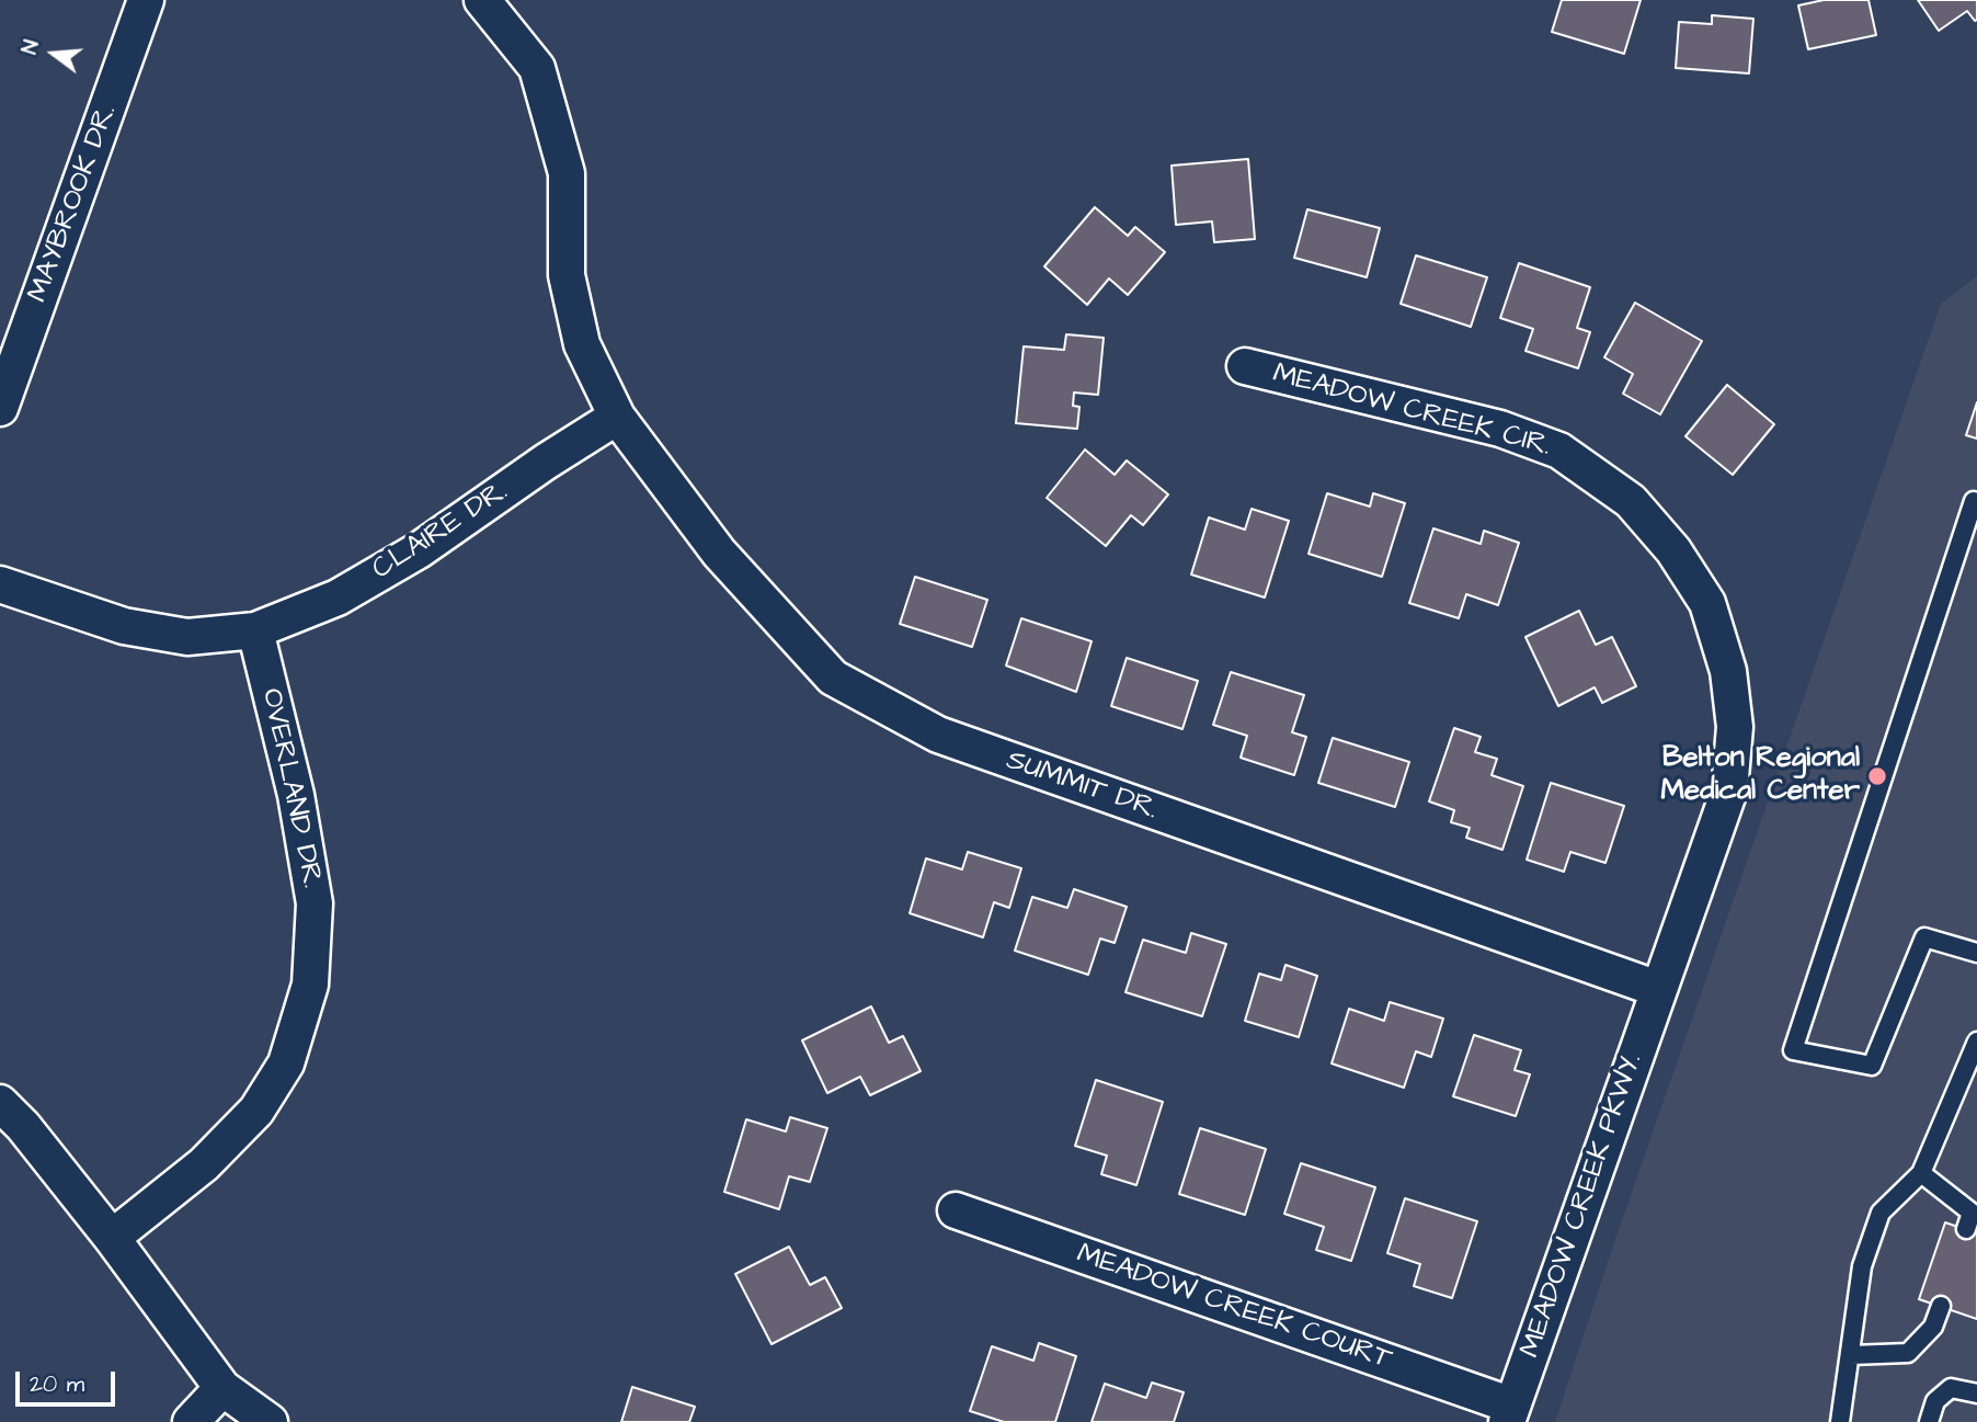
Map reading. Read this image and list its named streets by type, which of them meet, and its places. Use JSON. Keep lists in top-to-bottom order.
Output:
{
  "streets": {
    "street": [
      "MAYBROOK DR.",
      "MEADOW CREEK CIR.",
      "CLAIRE DR.",
      "SUMMIT DR.",
      "OVERLAND DR.",
      "MEADOW CREEK PKWY.",
      "MEADOW CREEK COURT"
    ]
  },
  "crossings": [
    ["MEADOW CREEK CIR.", "SUMMIT DR."],
    ["MEADOW CREEK CIR.", "MEADOW CREEK PKWY."],
    ["CLAIRE DR.", "SUMMIT DR."],
    ["CLAIRE DR.", "OVERLAND DR."],
    ["SUMMIT DR.", "MEADOW CREEK PKWY."],
    ["MEADOW CREEK PKWY.", "MEADOW CREEK COURT"]
  ],
  "places": ["Belton Regional Medical Center"],
  "scale_bar": "20 m",
  "north": "left"
}
